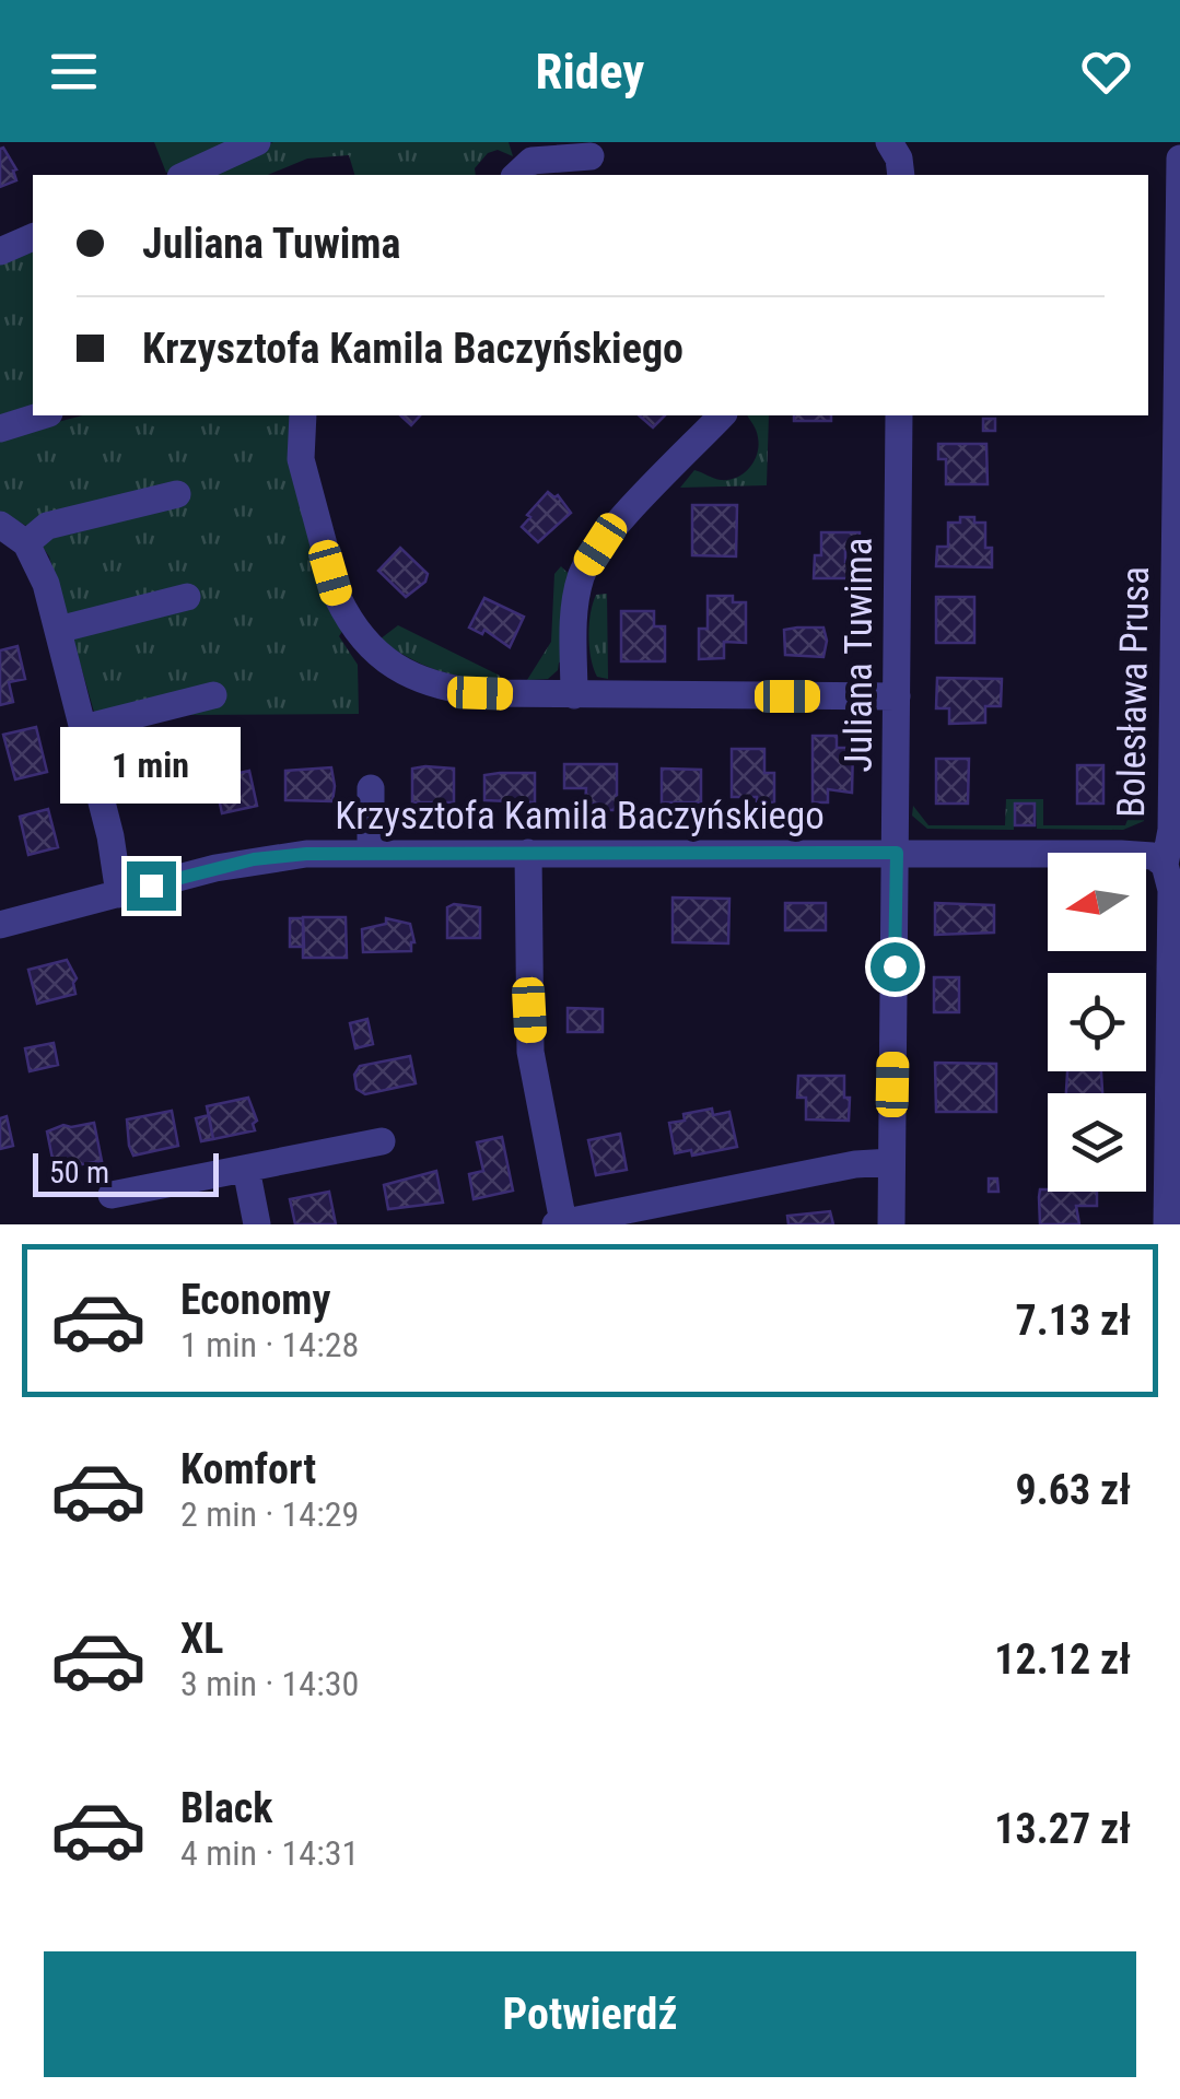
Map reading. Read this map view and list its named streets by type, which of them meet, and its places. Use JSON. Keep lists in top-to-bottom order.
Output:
{
  "streets": {
    "street": ["Juliana Tuwima", "Bolesława Prusa", "Krzysztofa Kamila Baczyńskiego"]
  },
  "crossings": [
    ["Juliana Tuwima", "Krzysztofa Kamila Baczyńskiego"],
    ["Bolesława Prusa", "Krzysztofa Kamila Baczyńskiego"]
  ],
  "scale_bar": "50 m",
  "north": "left",
  "page": {
    "header": "Ridey",
    "banner": ["Juliana Tuwima", "Krzysztofa Kamila Baczyńskiego"],
    "bubble": "1 min",
    "scale": "50 m",
    "list": [
      {
        "name": "Economy",
        "note": "1 min · 14:28",
        "value": "7.13 zł"
      },
      {
        "name": "Komfort",
        "note": "2 min · 14:29",
        "value": "9.63 zł"
      },
      {
        "name": "XL",
        "note": "3 min · 14:30",
        "value": "12.12 zł"
      },
      {
        "name": "Black",
        "note": "4 min · 14:31",
        "value": "13.27 zł"
      }
    ],
    "buttons": "Potwierdź"
  }
}
